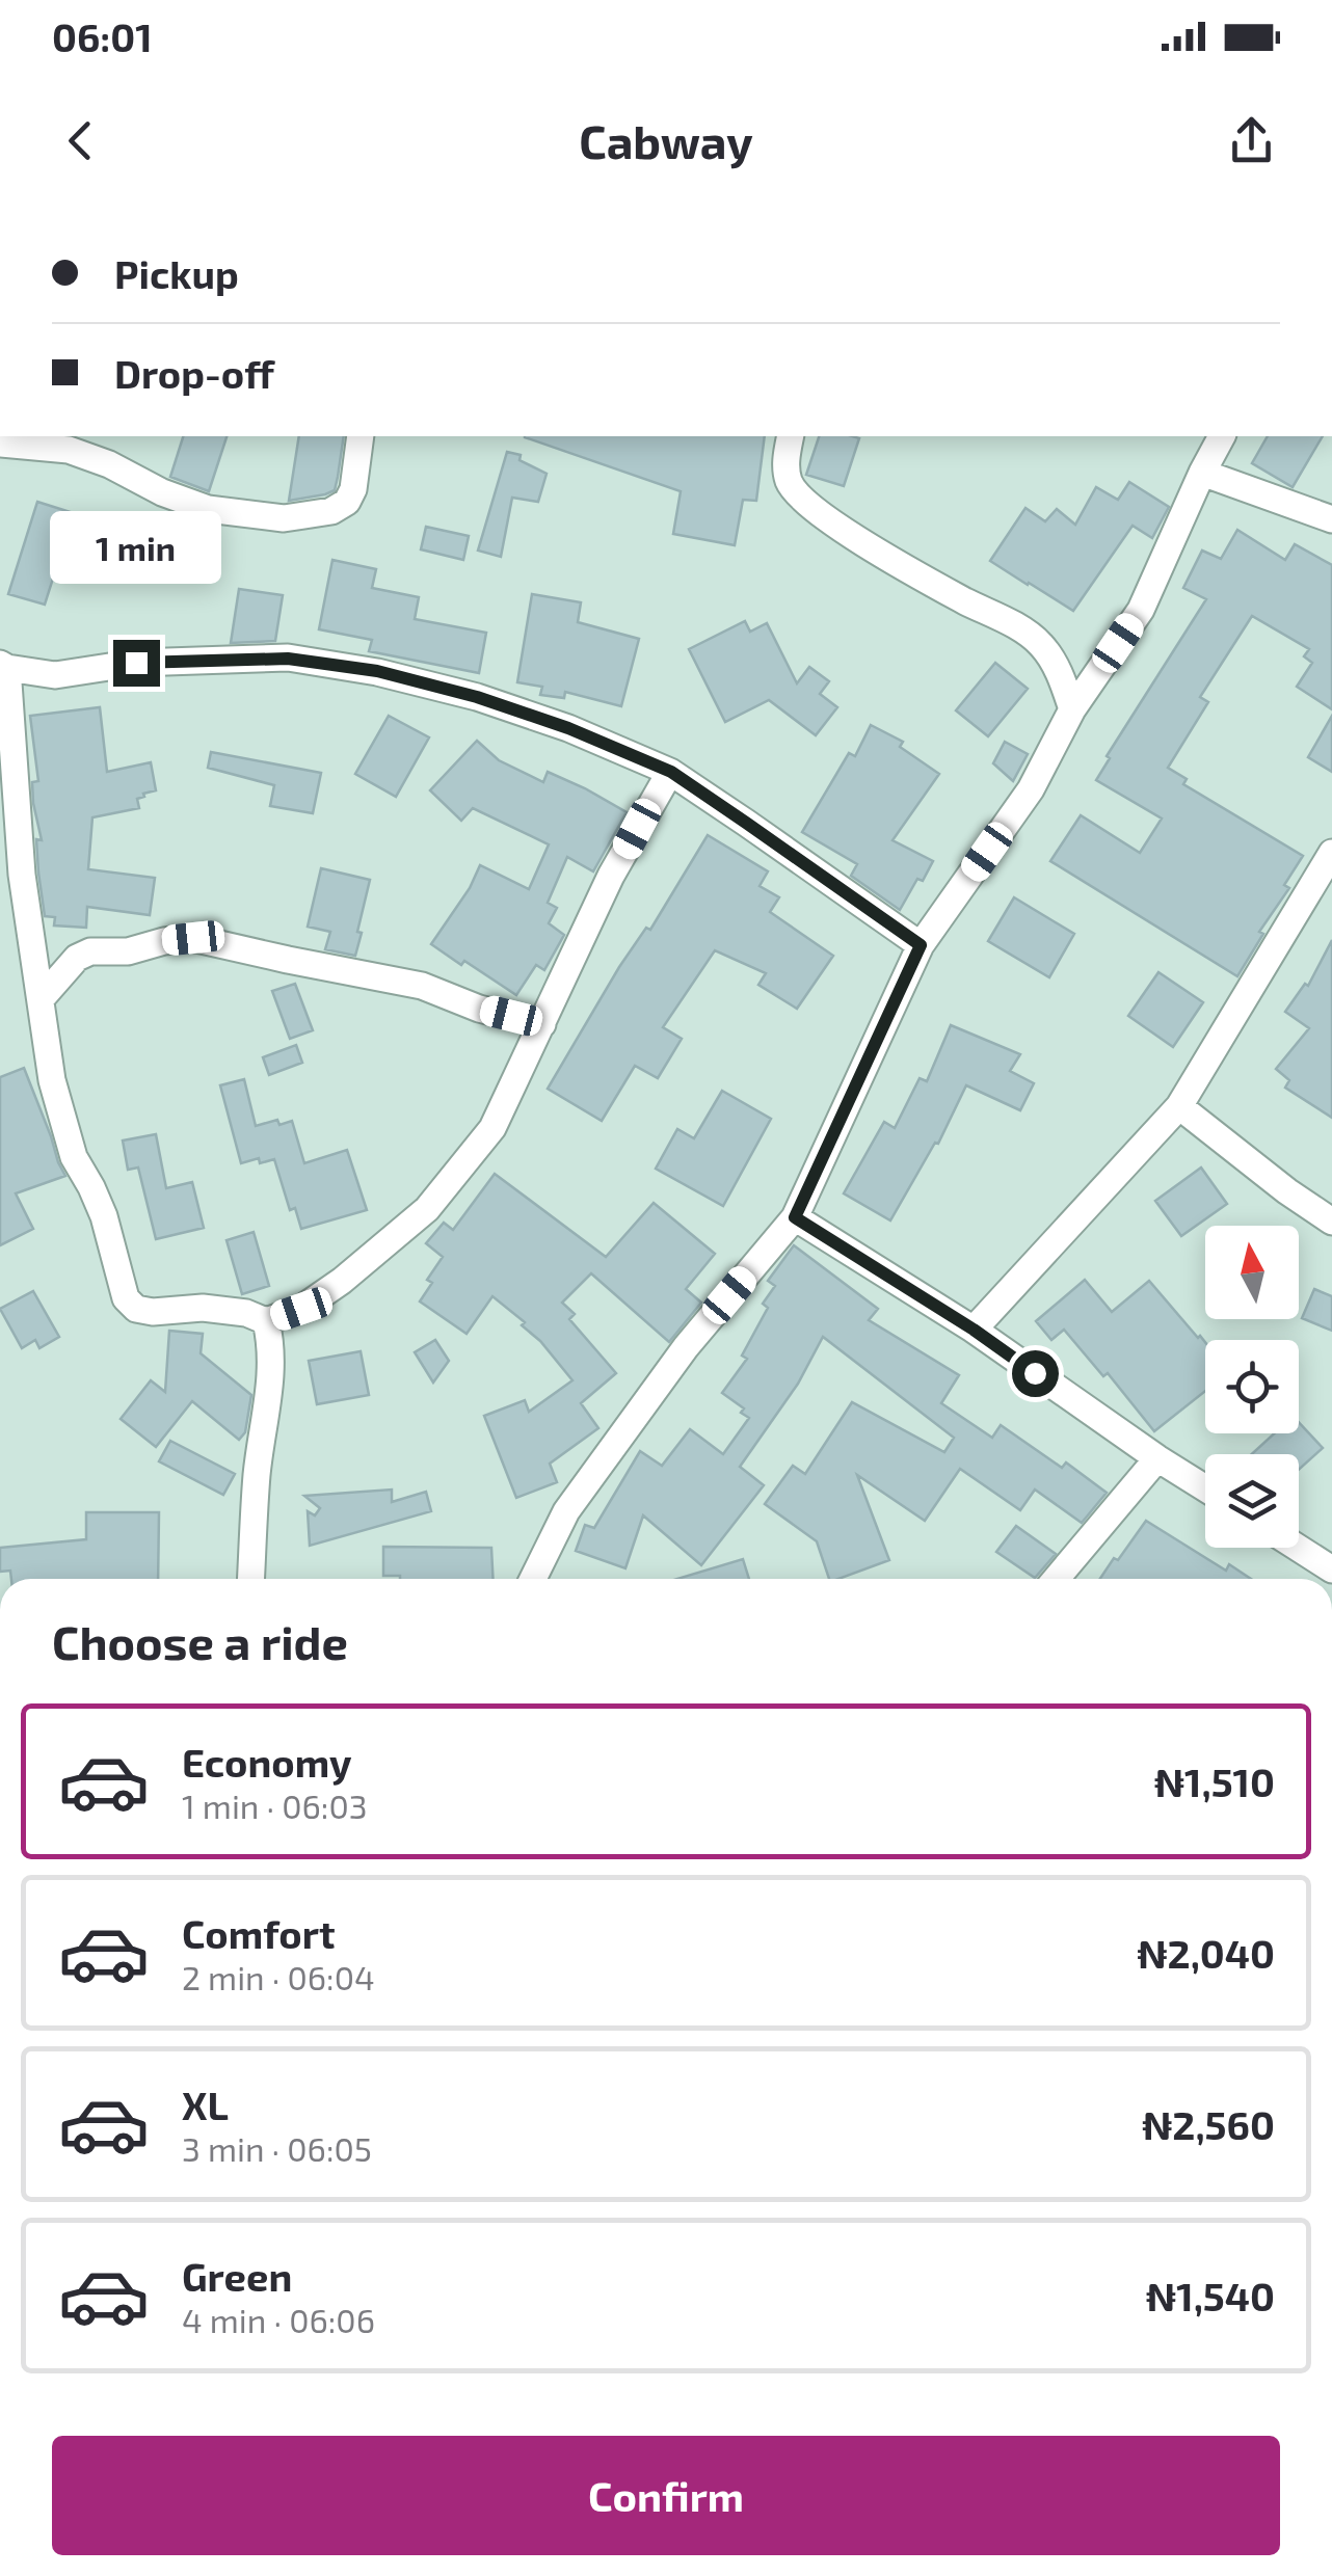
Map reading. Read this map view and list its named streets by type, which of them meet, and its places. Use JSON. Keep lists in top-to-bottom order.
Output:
{
  "north": "top",
  "page": {
    "status": "06:01",
    "header": "Cabway",
    "banner": ["Pickup", "Drop-off"],
    "bubble": "1 min",
    "heading": "Choose a ride",
    "list": [
      {
        "name": "Economy",
        "note": "1 min · 06:03",
        "value": "₦1,510"
      },
      {
        "name": "Comfort",
        "note": "2 min · 06:04",
        "value": "₦2,040"
      },
      {
        "name": "XL",
        "note": "3 min · 06:05",
        "value": "₦2,560"
      },
      {
        "name": "Green",
        "note": "4 min · 06:06",
        "value": "₦1,540"
      }
    ],
    "buttons": "Confirm"
  }
}
